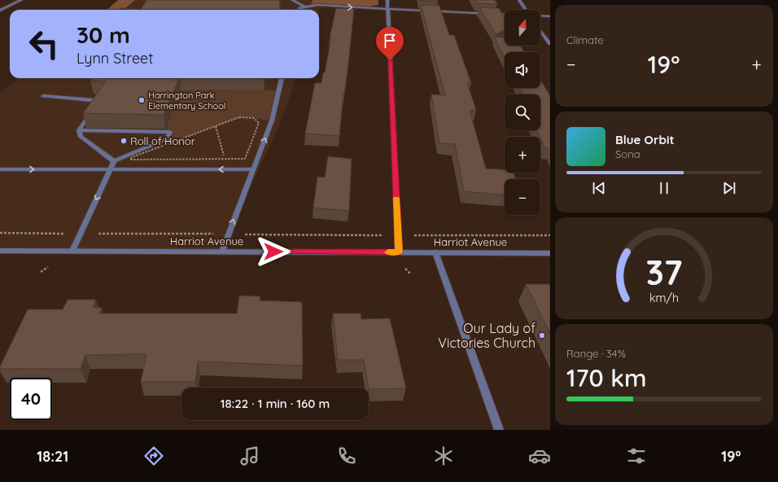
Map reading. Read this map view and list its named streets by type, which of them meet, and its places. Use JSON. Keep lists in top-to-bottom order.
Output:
{
  "streets": {
    "street": ["Harriot Avenue"]
  },
  "places": ["Harrington Park Elementary School", "Roll of Honor", "Our Lady of Victories Church"],
  "north": "top",
  "page": {
    "tile": [
      "Climate",
      ["Range · 34%", "170 km"]
    ],
    "map_buttons": ["+", "−"],
    "turn": ["30 m", "Lynn Street"],
    "heat": ["−", "19°", "+"],
    "song": ["Blue Orbit", "Sona"],
    "limit": "40",
    "trip": "18:22 · 1 min · 160 m",
    "tabs": ["18:21", "19°"],
    "gauge": ["37", "km/h"]
  }
}
